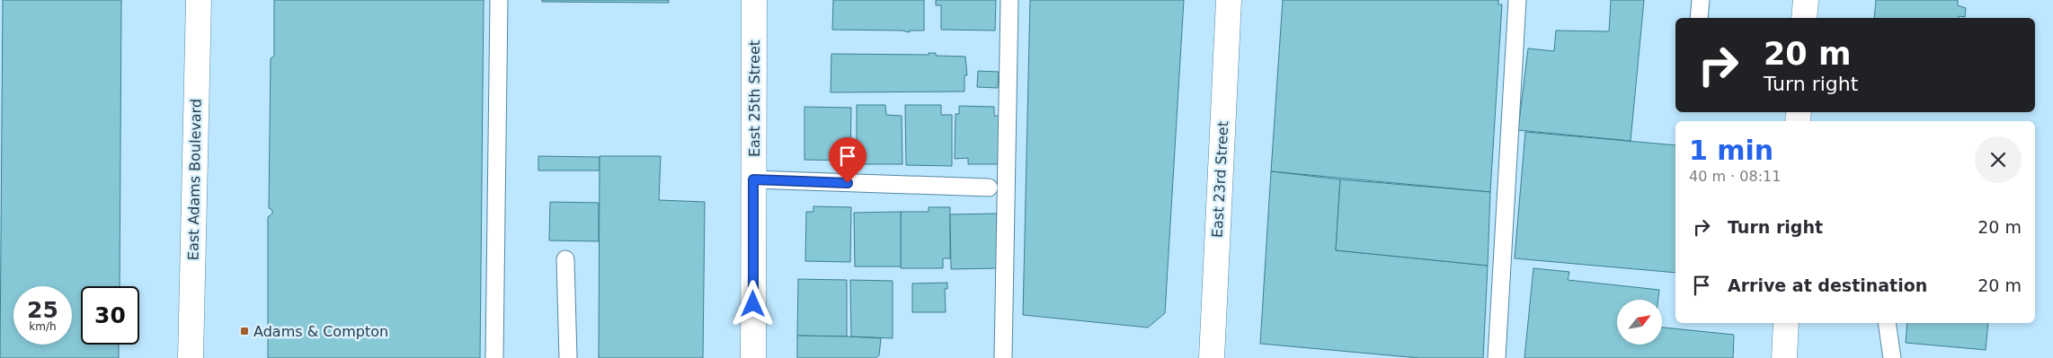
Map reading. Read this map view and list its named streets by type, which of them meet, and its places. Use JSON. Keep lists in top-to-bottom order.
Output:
{
  "streets": {
    "street": ["East 25th Street", "East Adams Boulevard", "East 23rd Street"]
  },
  "places": {
    "transit": ["Adams & Compton"]
  },
  "north": "top right",
  "page": {
    "turn": ["20 m", "Turn right"],
    "heading": ["1 min", "40 m · 08:11"],
    "list": [
      {
        "name": "Turn right",
        "value": "20 m"
      },
      {
        "name": "Arrive at destination",
        "value": "20 m"
      }
    ],
    "speed": "25 km/h",
    "limit": "30"
  }
}
